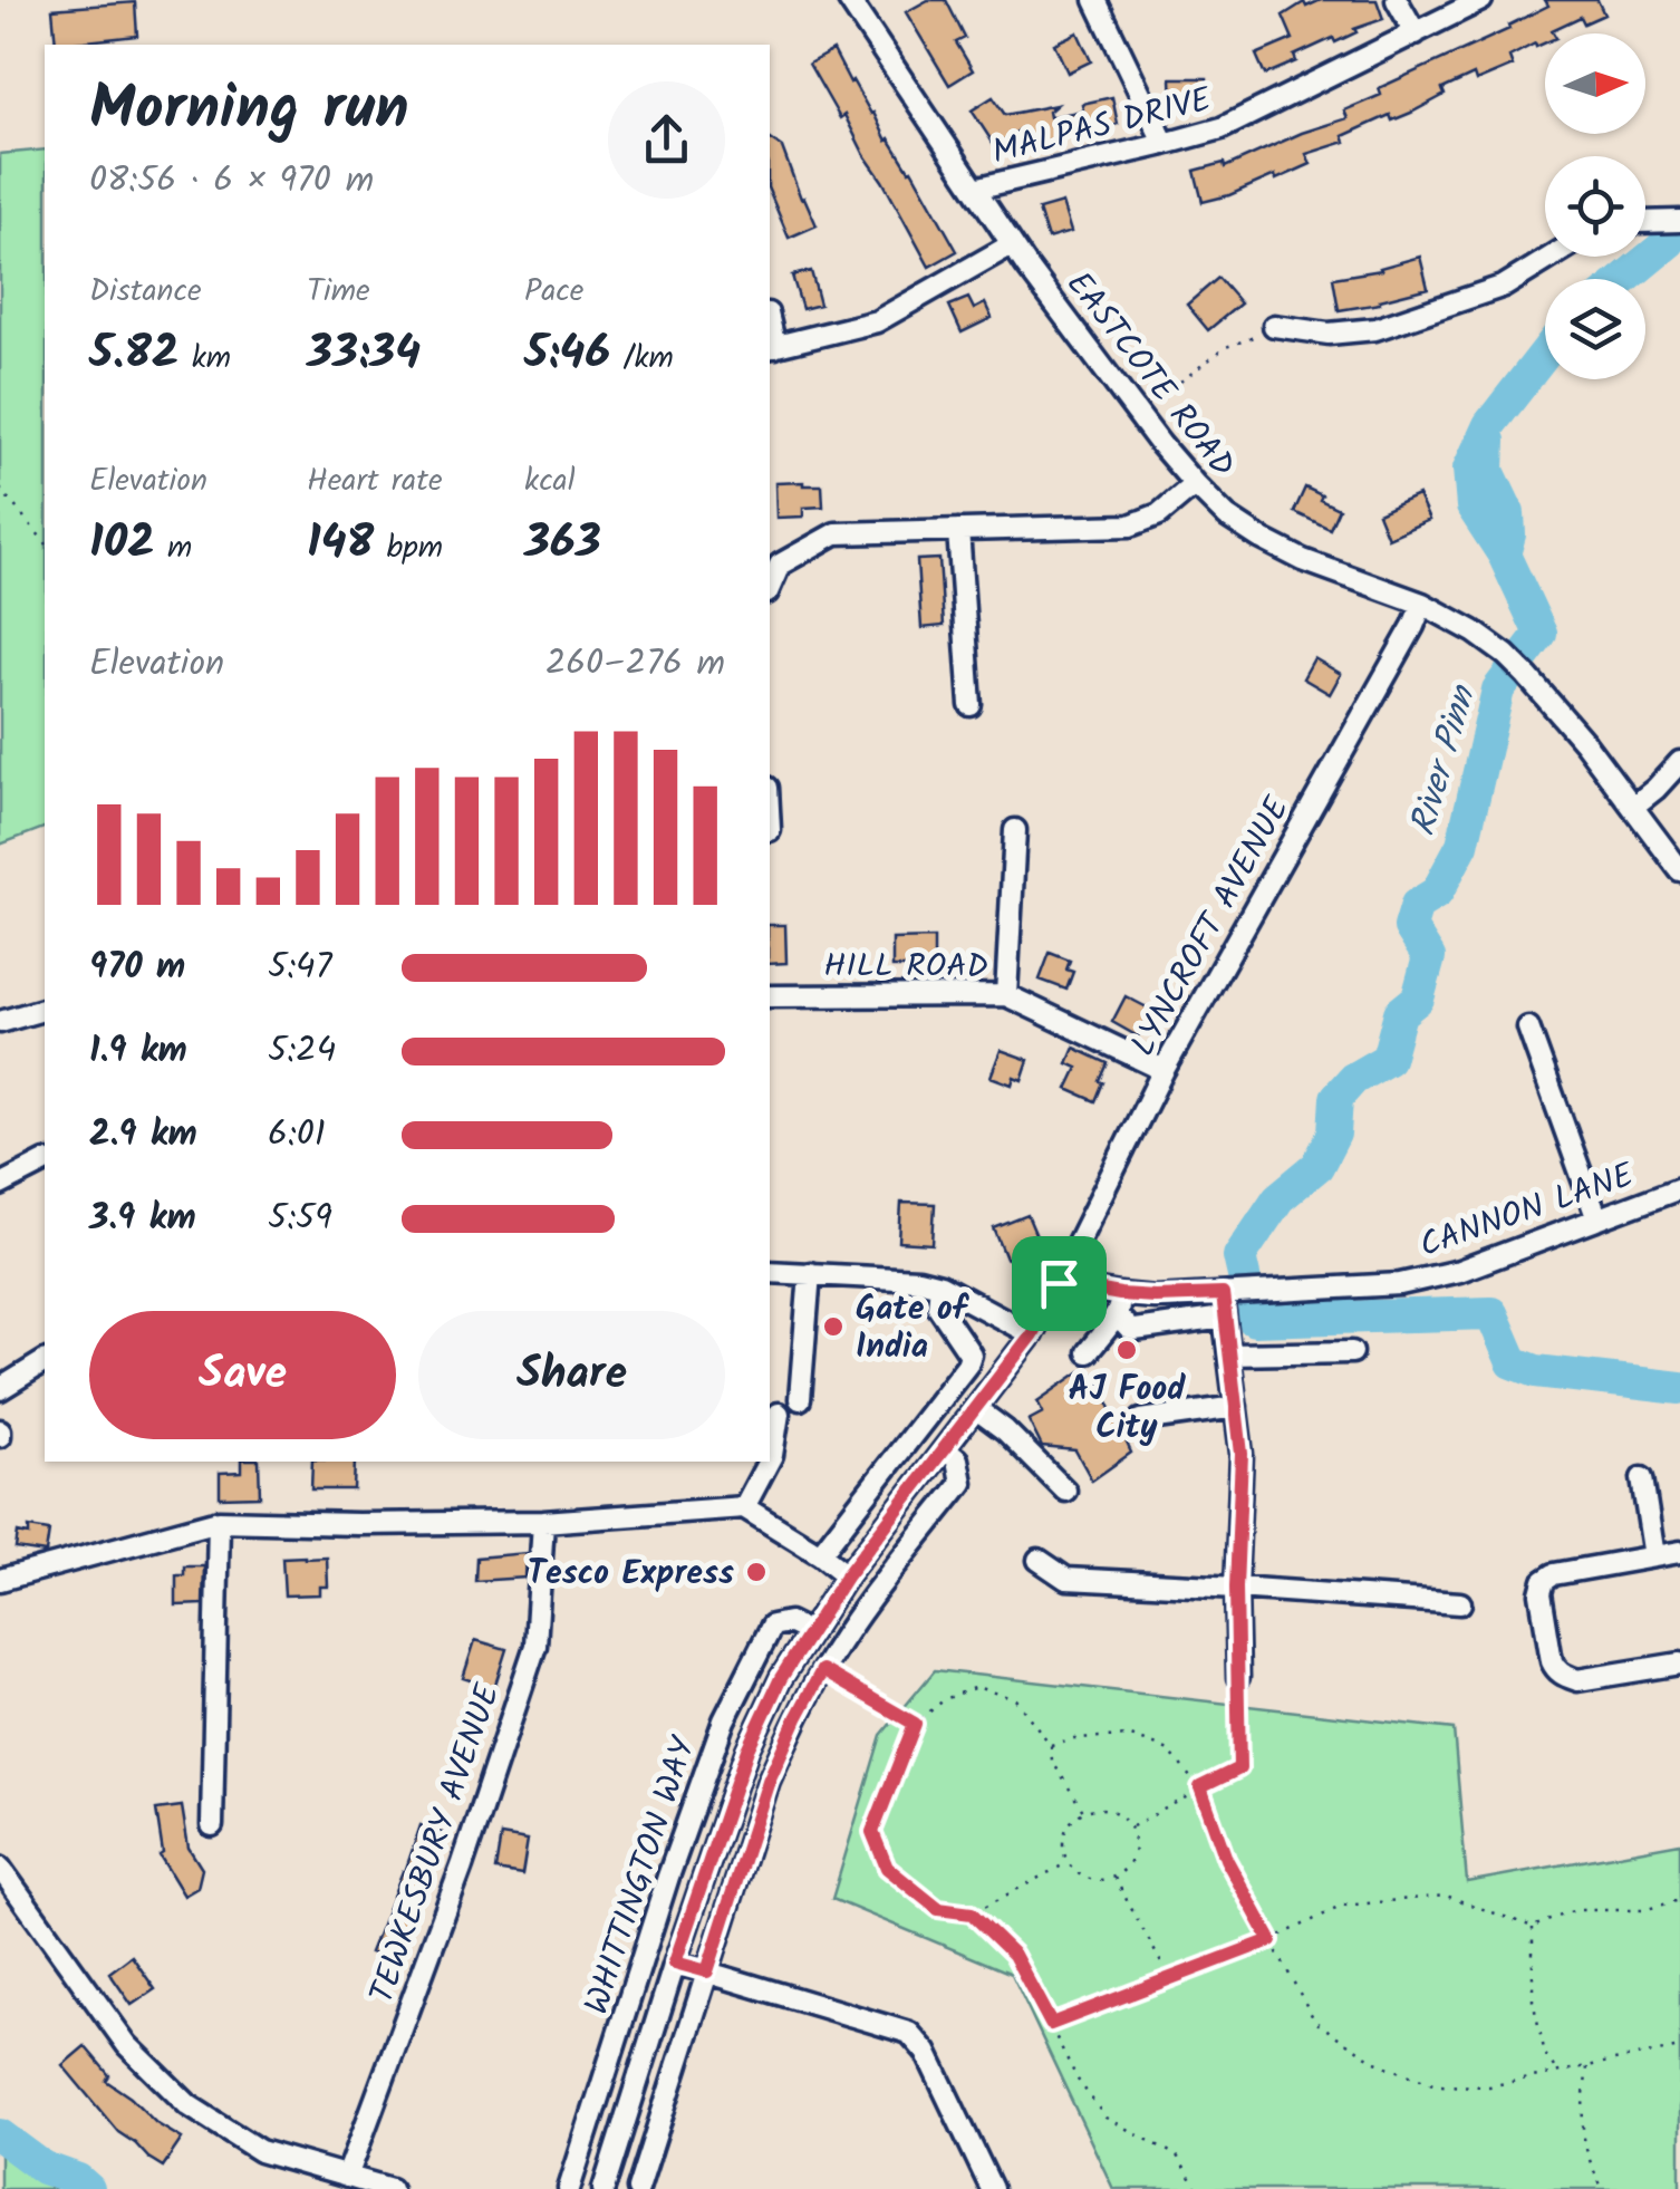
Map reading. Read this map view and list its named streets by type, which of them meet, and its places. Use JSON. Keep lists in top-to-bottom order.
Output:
{
  "streets": {
    "street": [
      "MALPAS DRIVE",
      "EASTCOTE ROAD",
      "LYNCROFT AVENUE",
      "HILL ROAD",
      "CANNON LANE",
      "TEWKESBURY AVENUE",
      "WHITTINGTON WAY"
    ]
  },
  "crossings": [
    ["MALPAS DRIVE", "EASTCOTE ROAD"],
    ["EASTCOTE ROAD", "LYNCROFT AVENUE"],
    ["LYNCROFT AVENUE", "HILL ROAD"],
    ["LYNCROFT AVENUE", "CANNON LANE"],
    ["LYNCROFT AVENUE", "WHITTINGTON WAY"],
    ["CANNON LANE", "WHITTINGTON WAY"]
  ],
  "water": ["River Pinn"],
  "places": ["Gate of India", "AJ Food City", "Tesco Express"],
  "north": "right",
  "page": {
    "heading": ["Morning run", "08:56 · 6 × 970 m"],
    "stats": [
      ["Distance", "5.82 km"],
      ["Time", "33:34"],
      ["Pace", "5:46 /km"],
      ["Elevation", "102 m"],
      ["Heart rate", "148 bpm"],
      ["kcal", "363"]
    ],
    "chart": ["Elevation", "260–276 m"],
    "list": [
      {
        "name": "970 m",
        "note": "5:47"
      },
      {
        "name": "1.9 km",
        "note": "5:24"
      },
      {
        "name": "2.9 km",
        "note": "6:01"
      },
      {
        "name": "3.9 km",
        "note": "5:59"
      }
    ],
    "buttons": ["Save", "Share"]
  }
}
